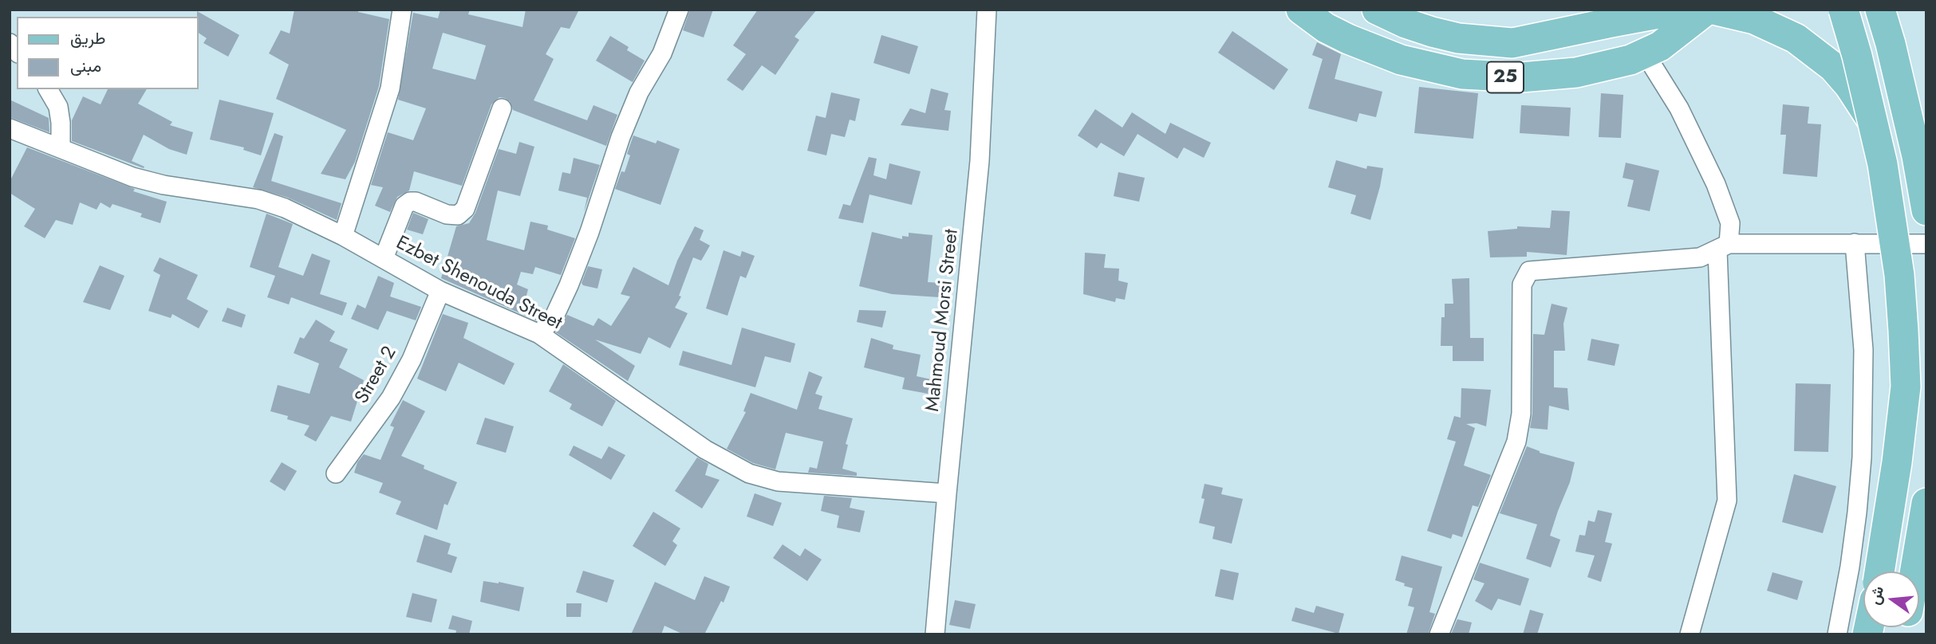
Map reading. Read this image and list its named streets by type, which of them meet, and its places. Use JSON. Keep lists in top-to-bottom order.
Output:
{
  "streets": {
    "main road": ["25"],
    "street": ["Ezbet Shenouda Street", "Mahmoud Morsi Street", "Street 2"]
  },
  "crossings": [
    ["Ezbet Shenouda Street", "Mahmoud Morsi Street"],
    ["Ezbet Shenouda Street", "Street 2"]
  ],
  "legend": ["طريق", "مبنى"],
  "north": "left"
}
